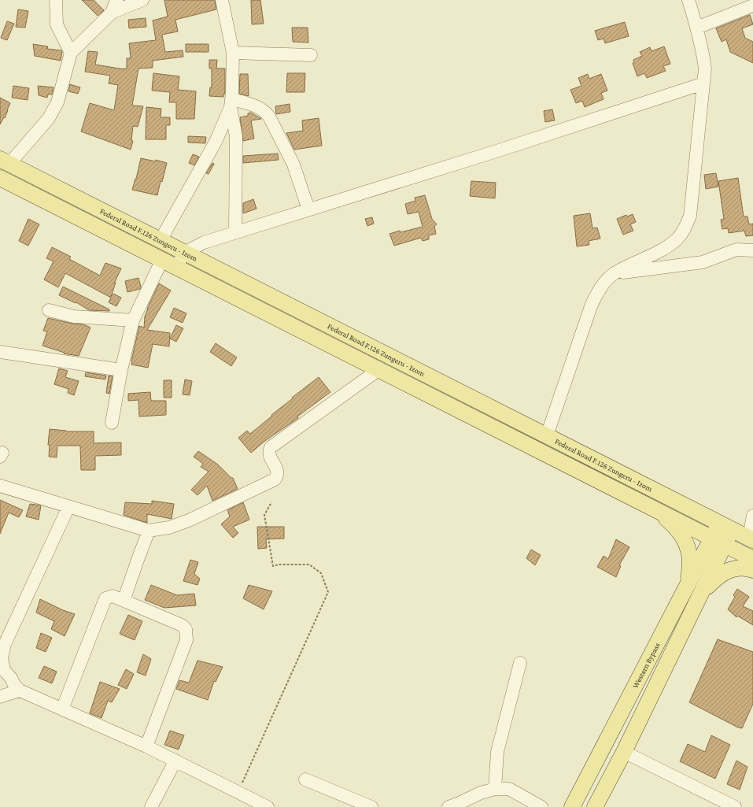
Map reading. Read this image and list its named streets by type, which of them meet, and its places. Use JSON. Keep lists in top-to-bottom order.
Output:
{
  "streets": {
    "main road": ["Federal Road F.126 Zungeru - Izom", "Western Bypass"]
  },
  "crossings": [
    ["Federal Road F.126 Zungeru - Izom", "Western Bypass"]
  ]
}
